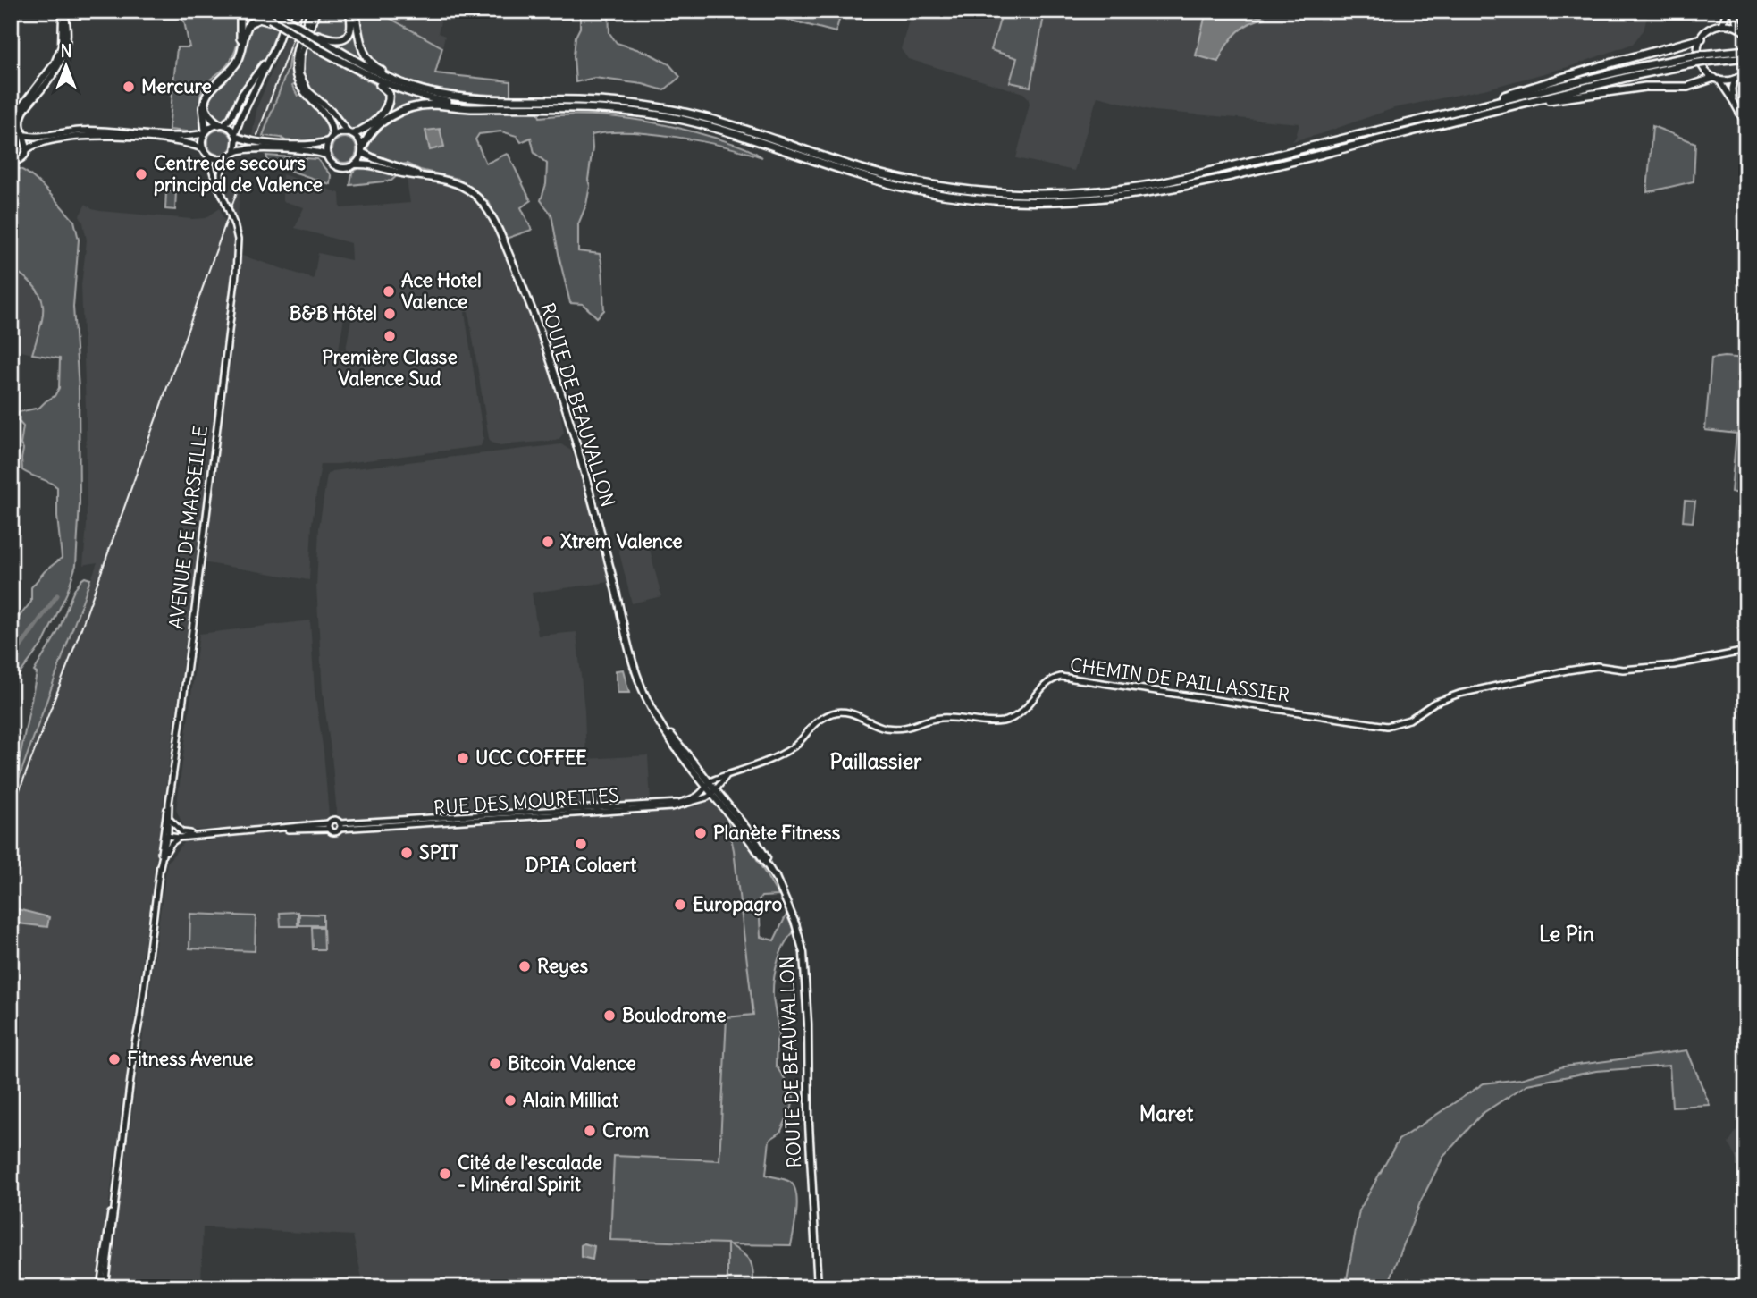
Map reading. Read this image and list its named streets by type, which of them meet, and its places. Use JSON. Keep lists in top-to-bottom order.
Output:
{
  "streets": {
    "main road": ["ROUTE DE BEAUVALLON"],
    "street": ["AVENUE DE MARSEILLE", "CHEMIN DE PAILLASSIER", "RUE DES MOURETTES"]
  },
  "crossings": [
    ["ROUTE DE BEAUVALLON", "CHEMIN DE PAILLASSIER"],
    ["ROUTE DE BEAUVALLON", "RUE DES MOURETTES"],
    ["CHEMIN DE PAILLASSIER", "RUE DES MOURETTES"]
  ],
  "districts": ["Paillassier", "Le Pin", "Maret"],
  "places": [
    "Mercure",
    "Centre de secours principal de Valence",
    "Ace Hotel Valence",
    "B&B Hôtel",
    "Première Classe Valence Sud",
    "Xtrem Valence",
    "UCC COFFEE",
    "Planète Fitness",
    "DPIA Colaert",
    "SPIT",
    "Europagro",
    "Reyes",
    "Boulodrome",
    "Fitness Avenue",
    "Bitcoin Valence",
    "Alain Milliat",
    "Crom",
    "Cité de l'escalade - Minéral Spirit"
  ],
  "north": "top"
}
